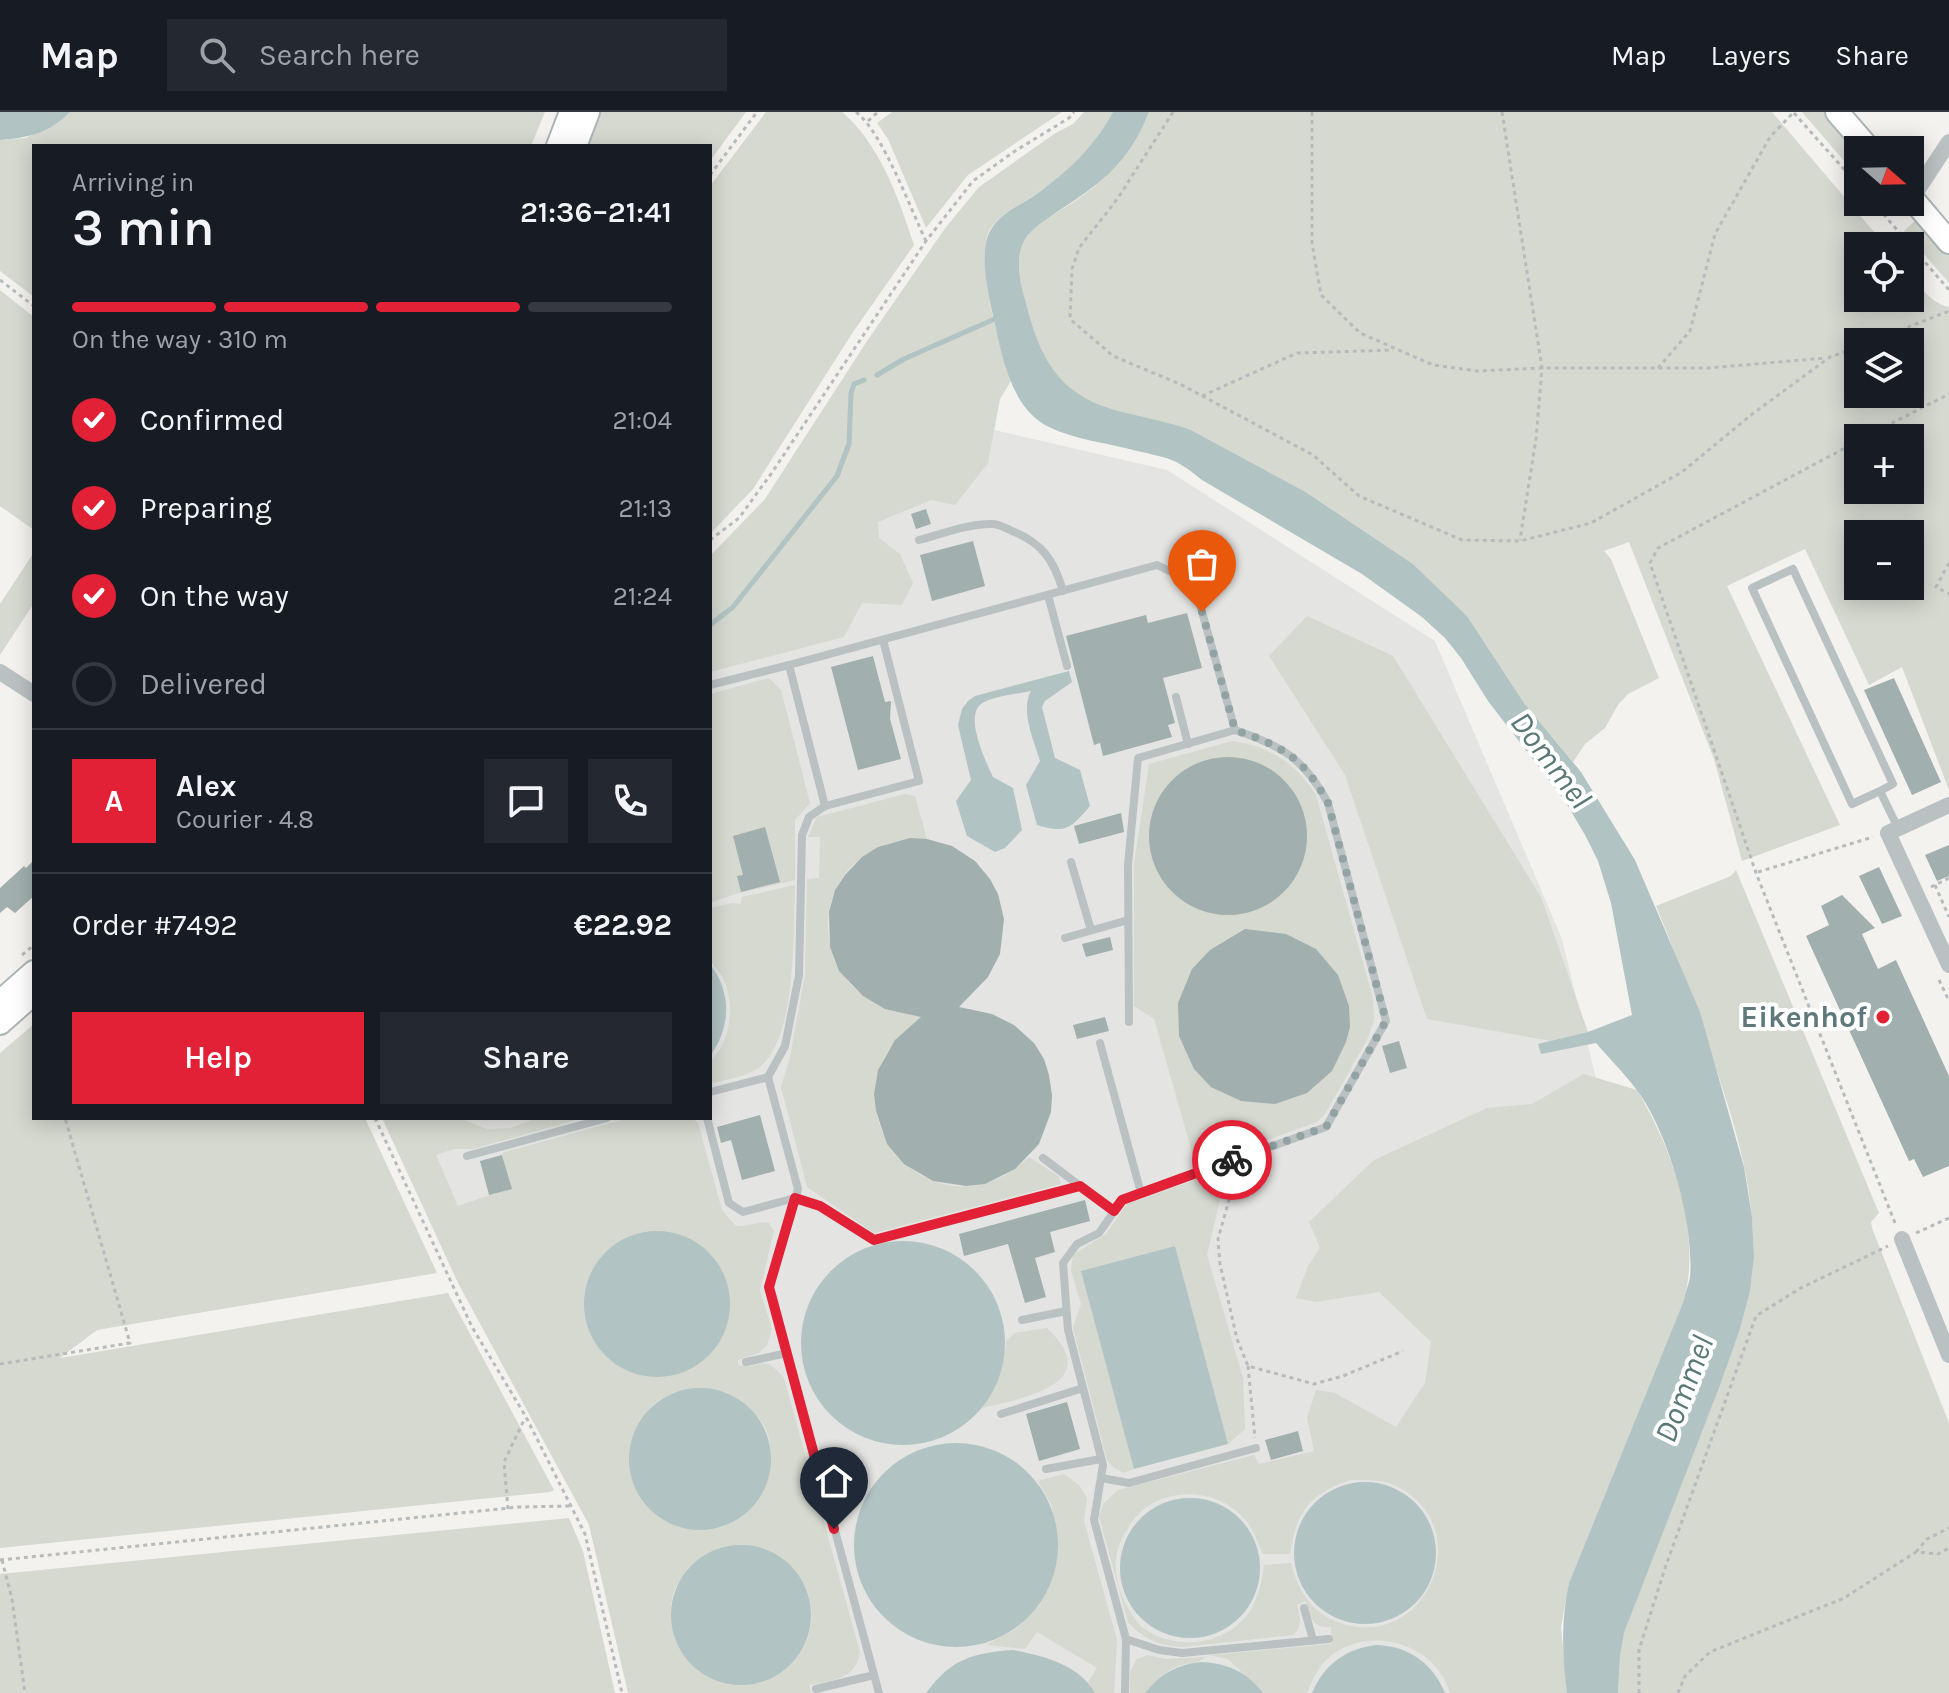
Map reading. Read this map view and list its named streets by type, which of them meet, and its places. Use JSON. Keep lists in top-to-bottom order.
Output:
{
  "water": ["Dommel"],
  "places": ["Eikenhof"],
  "north": "right",
  "page": {
    "header": "Map",
    "search": "Search here",
    "nav": ["Map", "Layers", "Share"],
    "map_buttons": ["+", "−"],
    "heading": ["3 min", "Arriving in", "21:36–21:41"],
    "panel": [
      "Alex",
      "Courier · 4.8",
      "Order #7492",
      "€22.92"
    ],
    "bar": "On the way · 310 m",
    "list": [
      ["Confirmed", "21:04"],
      ["Preparing", "21:13"],
      ["On the way", "21:24"],
      "Delivered"
    ],
    "round": "A",
    "buttons": ["Help", "Share"]
  }
}
